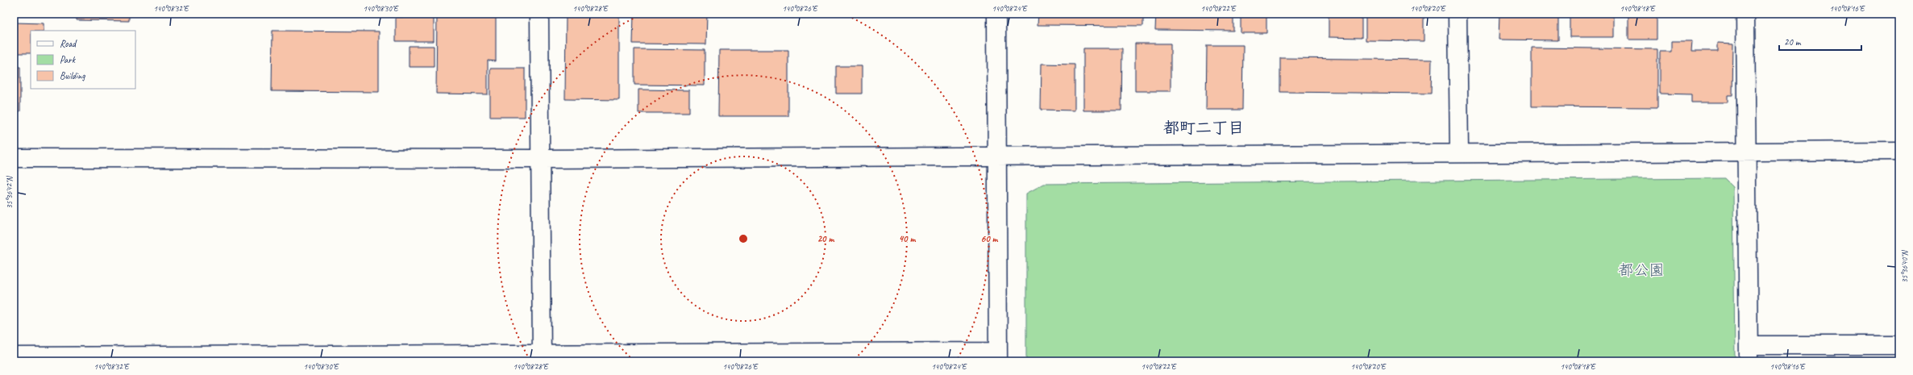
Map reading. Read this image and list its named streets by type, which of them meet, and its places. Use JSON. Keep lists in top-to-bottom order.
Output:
{
  "districts": ["都町二丁目"],
  "parks": ["都公園"],
  "legend": ["Road", "Park", "Building"],
  "scale_bar": "20 m",
  "coordinates": [
    "140°08'32\"E",
    "140°08'30\"E",
    "140°08'28\"E",
    "140°08'26\"E",
    "140°08'24\"E",
    "140°08'22\"E",
    "140°08'20\"E",
    "140°08'18\"E",
    "140°08'16\"E",
    "35°36'42\"N",
    "35°36'40\"N"
  ],
  "rings": ["20 m", "40 m", "60 m"]
}
